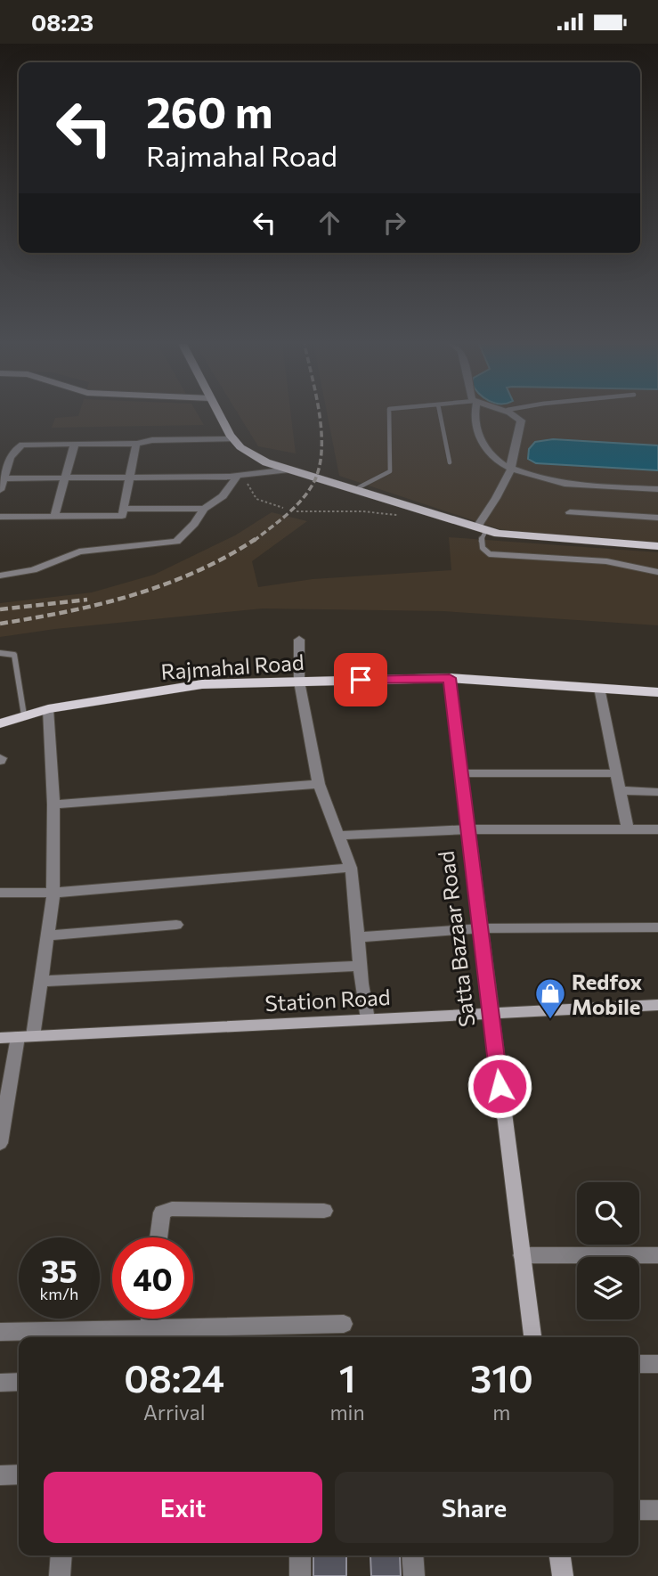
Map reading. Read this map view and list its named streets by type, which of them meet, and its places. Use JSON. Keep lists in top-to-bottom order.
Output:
{
  "streets": {
    "main road": ["Rajmahal Road"],
    "street": ["Satta Bazaar Road", "Station Road"]
  },
  "crossings": [
    ["Rajmahal Road", "Satta Bazaar Road"],
    ["Satta Bazaar Road", "Station Road"]
  ],
  "places": {
    "shop": ["Redfox Mobile"]
  },
  "page": {
    "status": "08:23",
    "turn": ["260 m", "Rajmahal Road"],
    "speed": "35 km/h",
    "limit": "40",
    "eta": [
      "08:24",
      "Arrival",
      "1",
      "min",
      "310",
      "m"
    ],
    "buttons": ["Exit", "Share"]
  }
}
